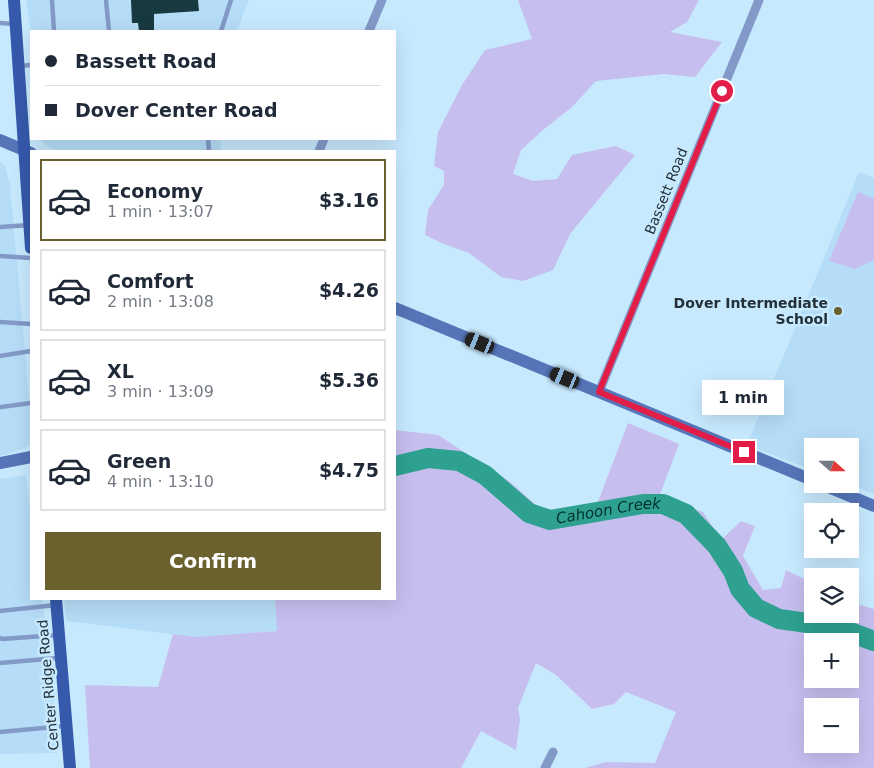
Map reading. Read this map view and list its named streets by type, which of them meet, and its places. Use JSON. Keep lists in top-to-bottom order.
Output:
{
  "streets": {
    "main road": ["Center Ridge Road"],
    "street": ["Bassett Road"]
  },
  "water": ["Cahoon Creek"],
  "places": ["Dover Intermediate School"],
  "north": "right",
  "page": {
    "banner": ["Bassett Road", "Dover Center Road"],
    "list": [
      {
        "name": "Economy",
        "note": "1 min · 13:07",
        "value": "$3.16"
      },
      {
        "name": "Comfort",
        "note": "2 min · 13:08",
        "value": "$4.26"
      },
      {
        "name": "XL",
        "note": "3 min · 13:09",
        "value": "$5.36"
      },
      {
        "name": "Green",
        "note": "4 min · 13:10",
        "value": "$4.75"
      }
    ],
    "bubble": "1 min",
    "map_buttons": ["+", "−"],
    "buttons": "Confirm"
  }
}
